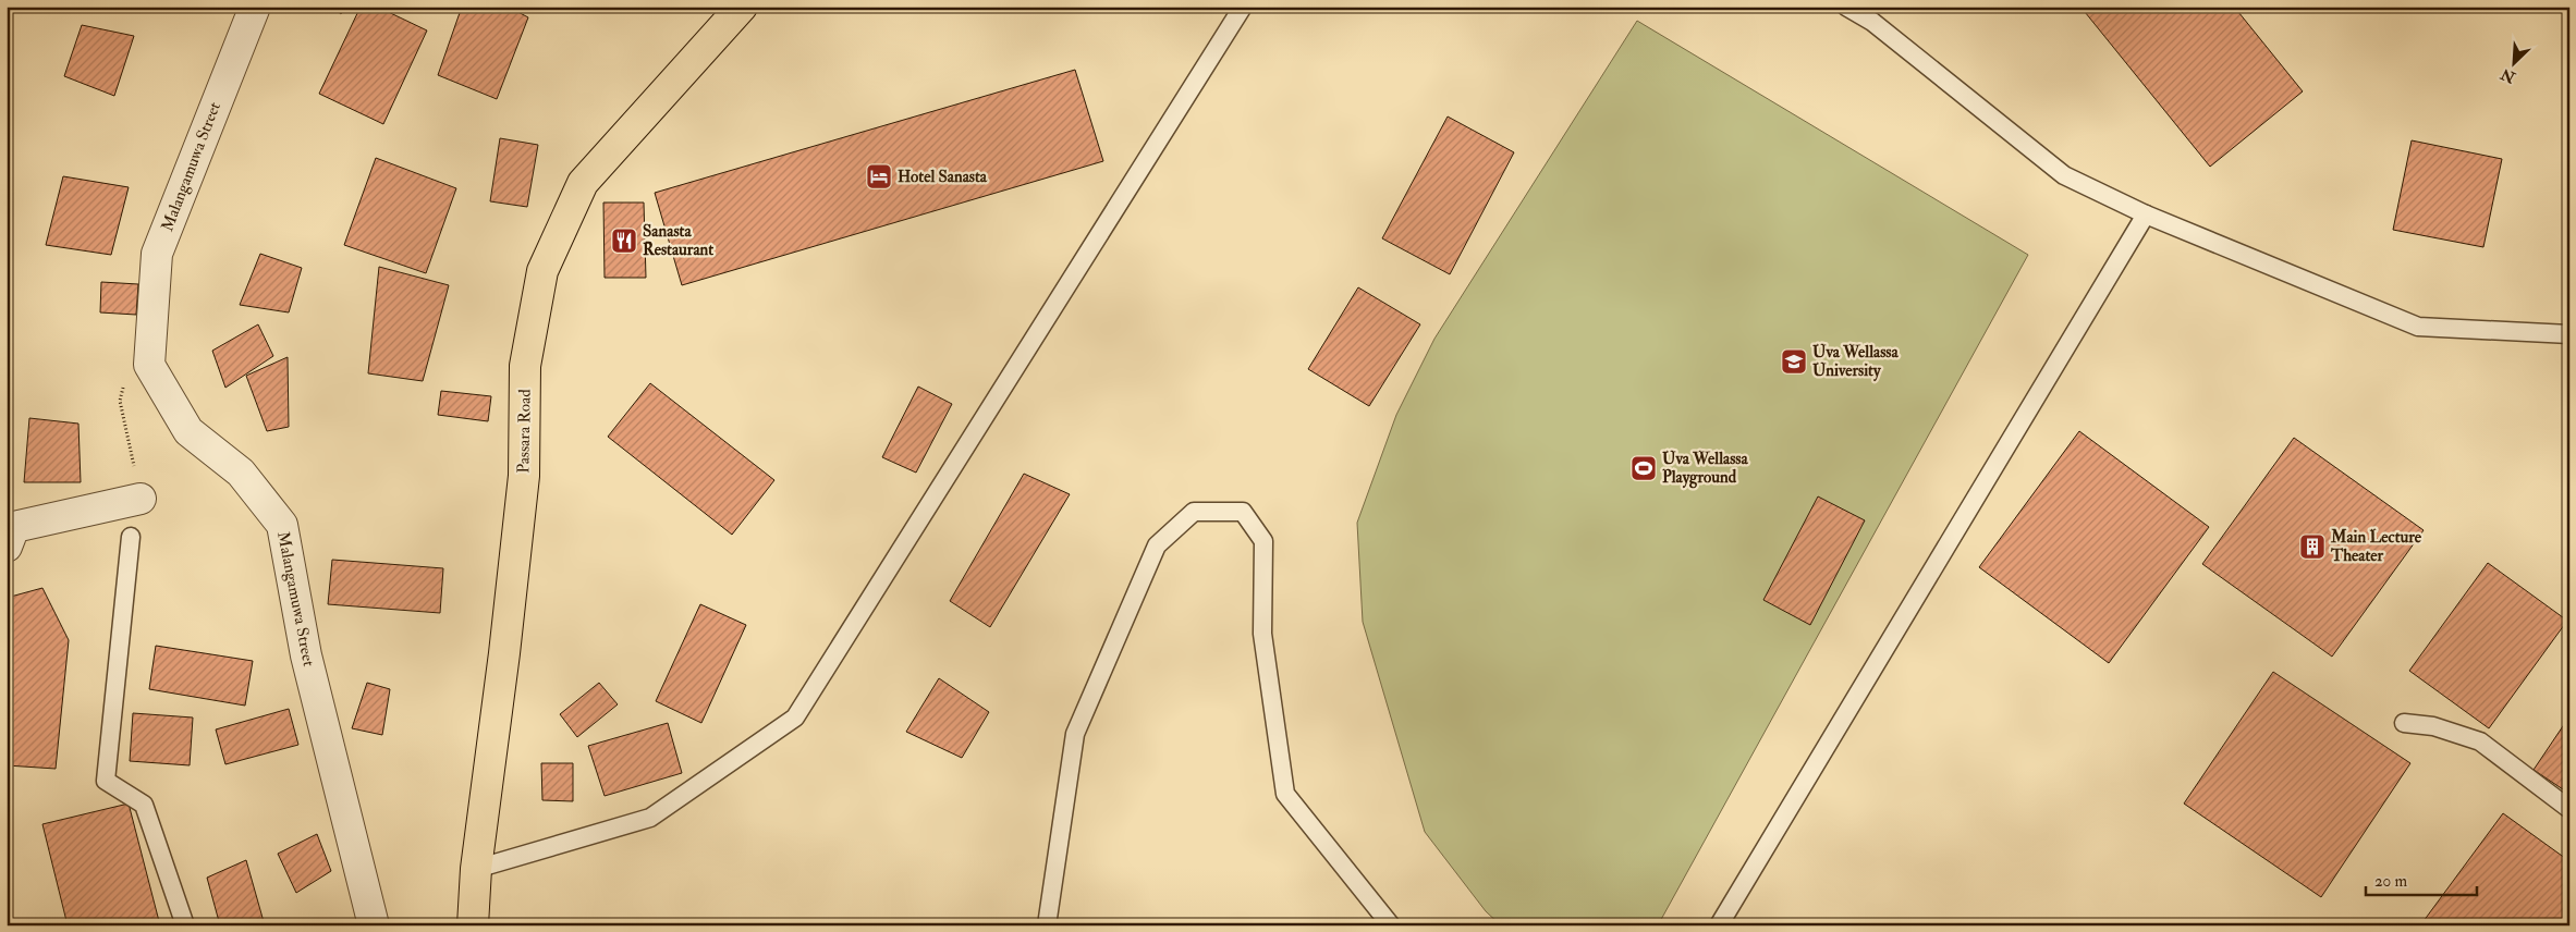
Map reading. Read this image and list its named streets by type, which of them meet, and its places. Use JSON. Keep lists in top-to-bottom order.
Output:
{
  "streets": {
    "highway": ["Passara Road"],
    "street": ["Malangamuwa Street"]
  },
  "places": {
    "hotel": ["Hotel Sanasta"],
    "restaurant": ["Sanasta Restaurant"],
    "school or university": ["Uva Wellassa University"],
    "sports": ["Uva Wellassa Playground"],
    "building": ["Main Lecture Theater"]
  },
  "scale_bar": "20 m",
  "north": "bottom left"
}
